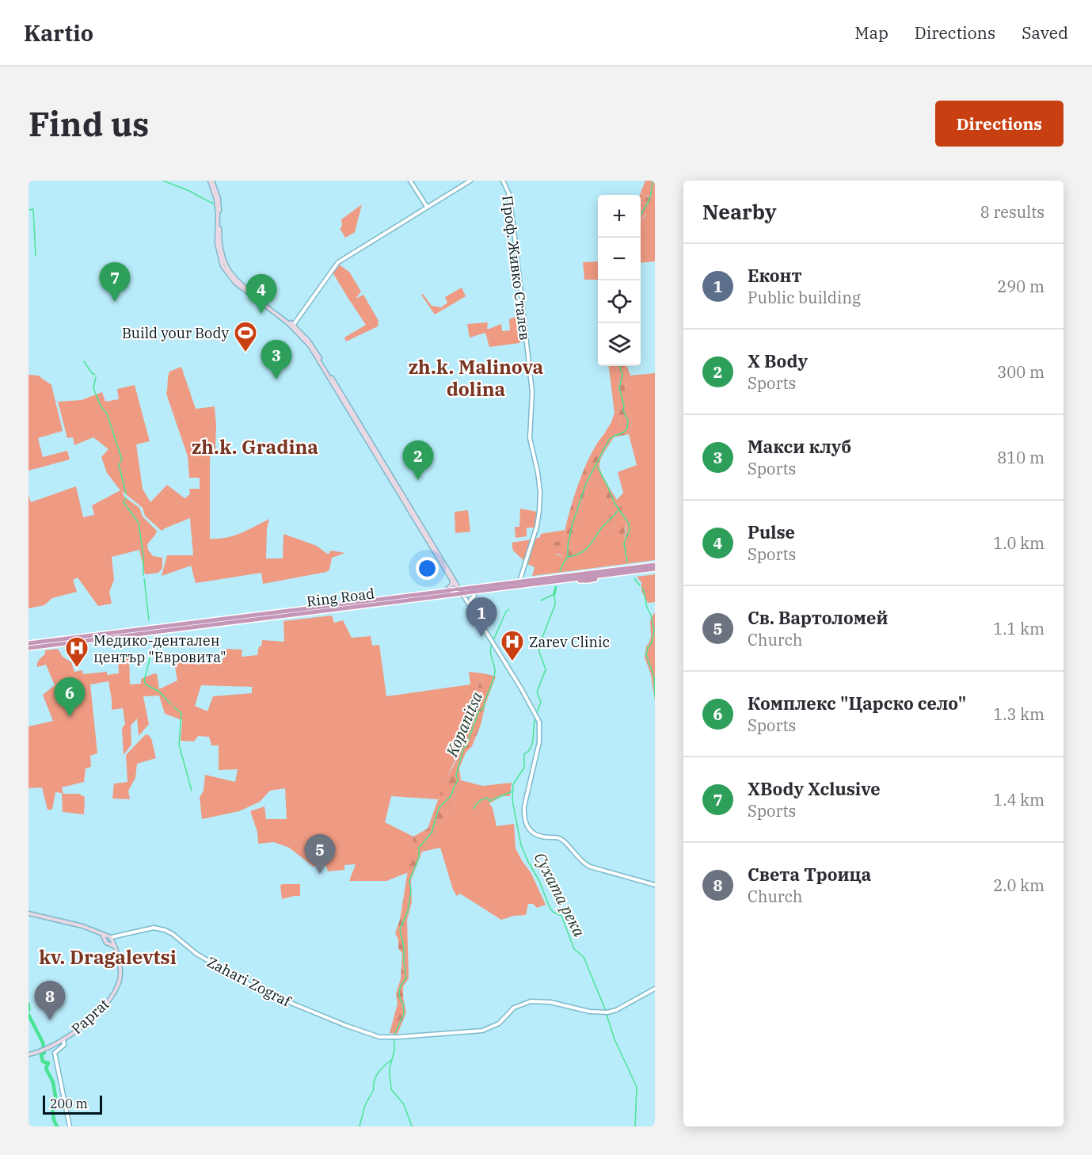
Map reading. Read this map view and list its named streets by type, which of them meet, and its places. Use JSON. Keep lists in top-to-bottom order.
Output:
{
  "streets": {
    "highway": ["Ring Road"],
    "main road": ["Paprat"],
    "street": ["Проф. Живко Сталев", "Zahari Zograf"]
  },
  "crossings": [
    ["Zahari Zograf", "Paprat"]
  ],
  "districts": ["zh.k. Malinova dolina", "zh.k. Gradina", "kv. Dragalevtsi"],
  "water": ["Kopanitsa", "Сухата река"],
  "places": {
    "sports": ["Build your Body"],
    "hospital": ["Zarev Clinic", "Медико-дентален център \"Евровита\""]
  },
  "scale_bar": "200 m",
  "page": {
    "header": "Kartio",
    "nav": ["Map", "Directions", "Saved"],
    "buttons": "Directions",
    "title": "Find us",
    "heading": ["Nearby", "8 results"],
    "map_buttons": ["+", "−"],
    "list": [
      {
        "mark": "1",
        "name": "Еконт",
        "note": "Public building",
        "value": "290 m"
      },
      {
        "mark": "2",
        "name": "X Body",
        "note": "Sports",
        "value": "300 m"
      },
      {
        "mark": "3",
        "name": "Макси клуб",
        "note": "Sports",
        "value": "810 m"
      },
      {
        "mark": "4",
        "name": "Pulse",
        "note": "Sports",
        "value": "1.0 km"
      },
      {
        "mark": "5",
        "name": "Св. Вартоломей",
        "note": "Church",
        "value": "1.1 km"
      },
      {
        "mark": "6",
        "name": "Комплекс \"Царско село\"",
        "note": "Sports",
        "value": "1.3 km"
      },
      {
        "mark": "7",
        "name": "XBody Xclusive",
        "note": "Sports",
        "value": "1.4 km"
      },
      {
        "mark": "8",
        "name": "Света Троица",
        "note": "Church",
        "value": "2.0 km"
      }
    ],
    "pins": [
      "7",
      "4",
      "3",
      "2",
      "1",
      "6",
      "5",
      "8"
    ],
    "scale": "200 m"
  }
}
